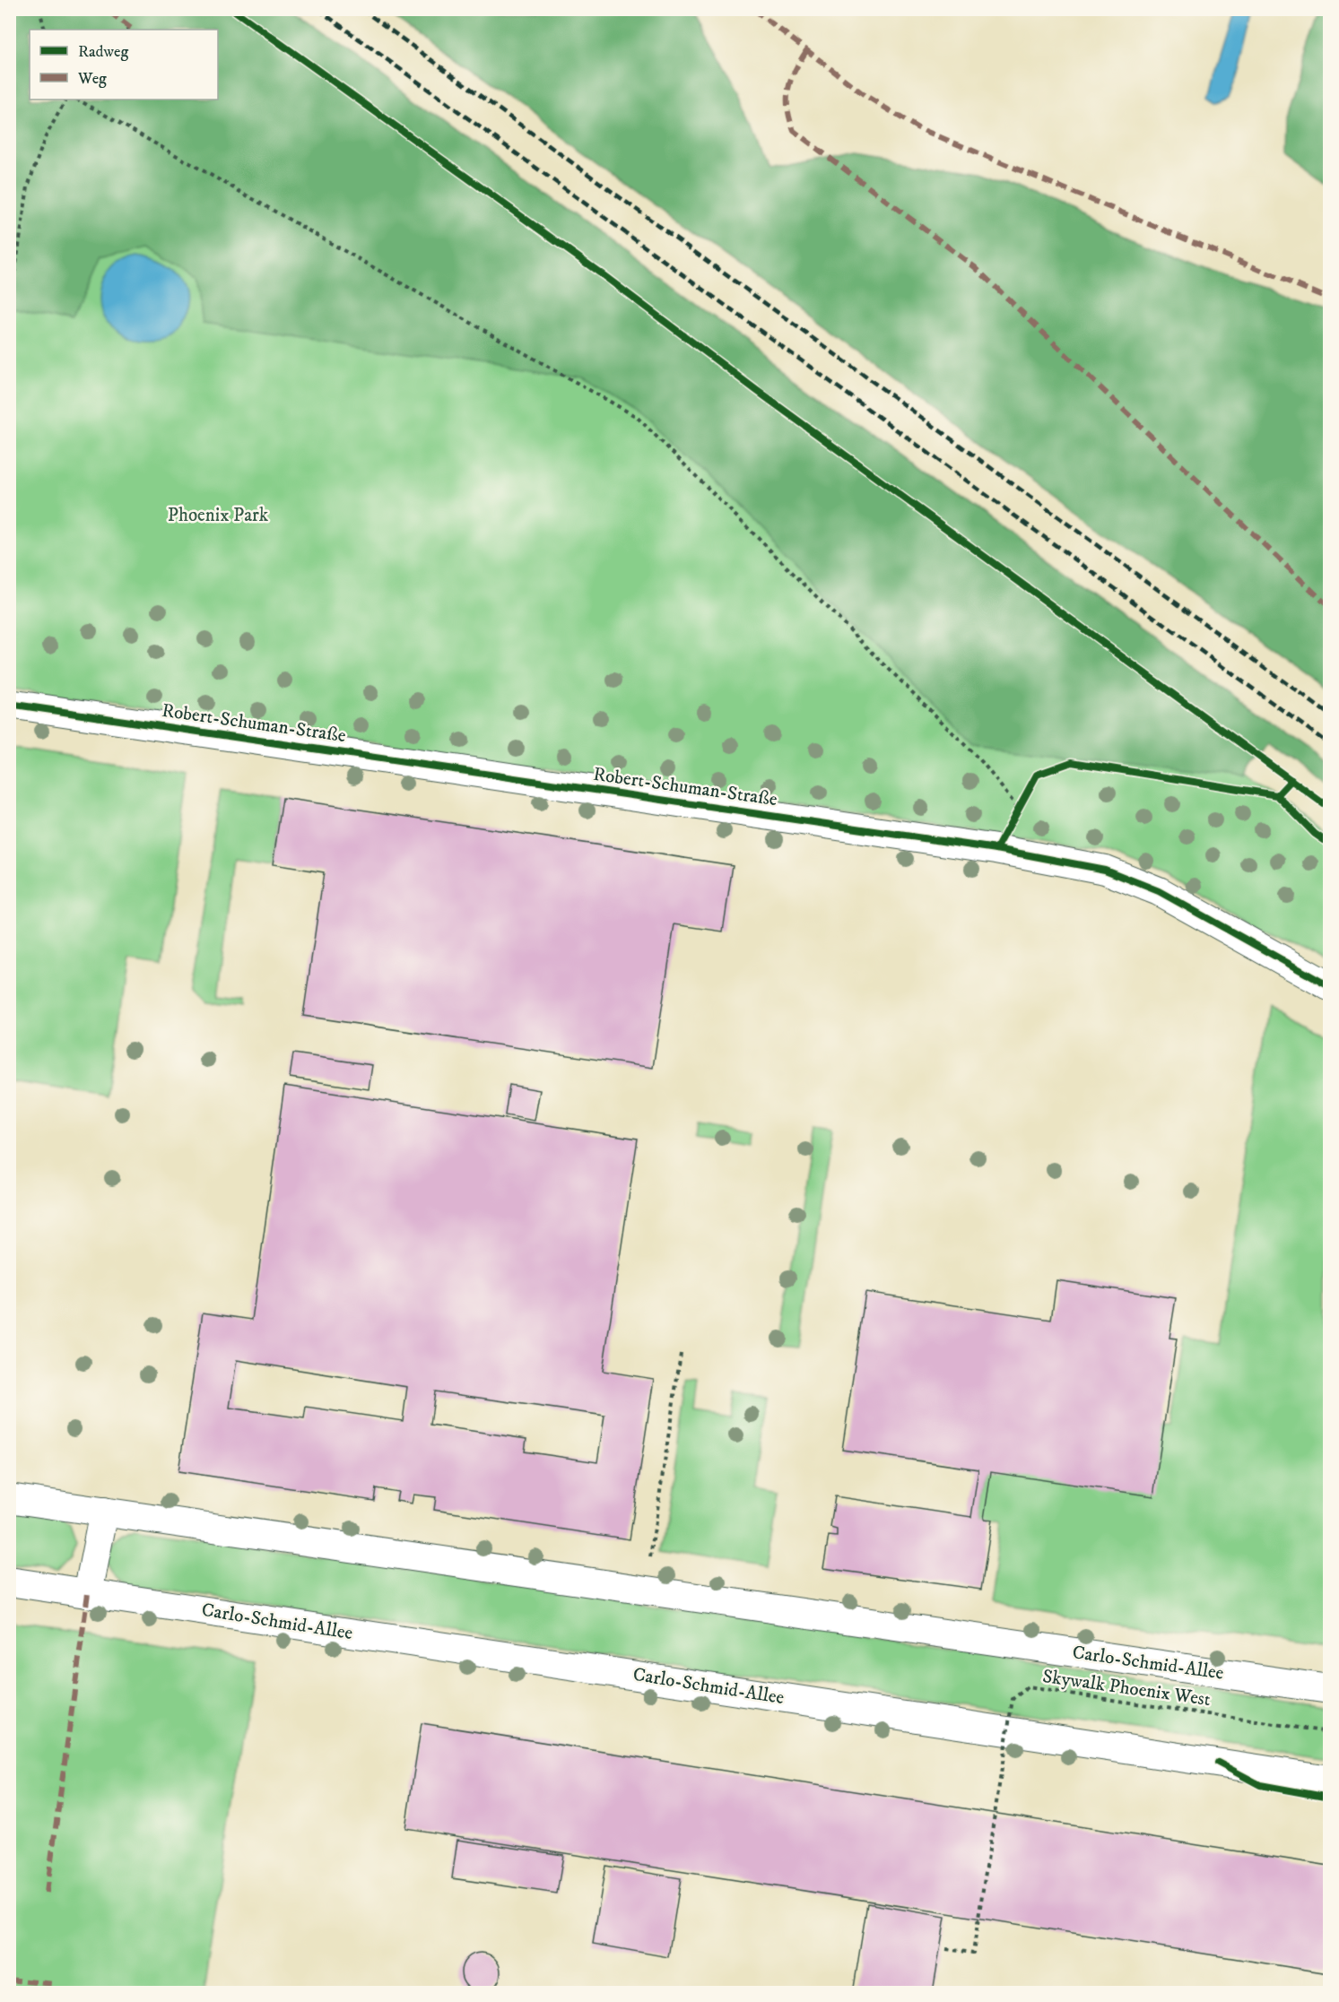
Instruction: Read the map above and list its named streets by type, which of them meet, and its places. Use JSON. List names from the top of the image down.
{
  "streets": {
    "street": ["Robert-Schuman-Straße", "Carlo-Schmid-Allee"],
    "path": ["Skywalk Phoenix West"]
  },
  "parks": ["Phoenix Park"],
  "legend": ["Radweg", "Weg"]
}
